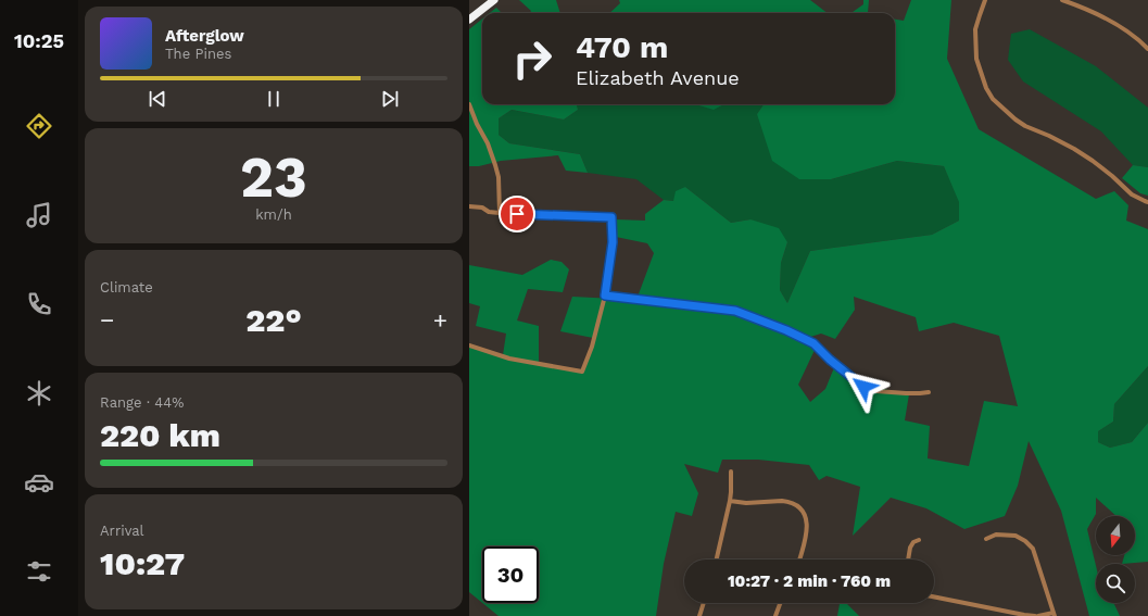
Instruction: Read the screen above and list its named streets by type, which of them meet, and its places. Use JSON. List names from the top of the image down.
{
  "north": "bottom",
  "page": {
    "tabs": "10:25",
    "turn": ["470 m", "Elizabeth Avenue"],
    "song": ["Afterglow", "The Pines"],
    "tile": [
      ["23", "km/h"],
      "Climate",
      ["Range · 44%", "220 km"],
      ["Arrival", "10:27"]
    ],
    "heat": ["−", "22°", "+"],
    "limit": "30",
    "trip": "10:27 · 2 min · 760 m"
  }
}
